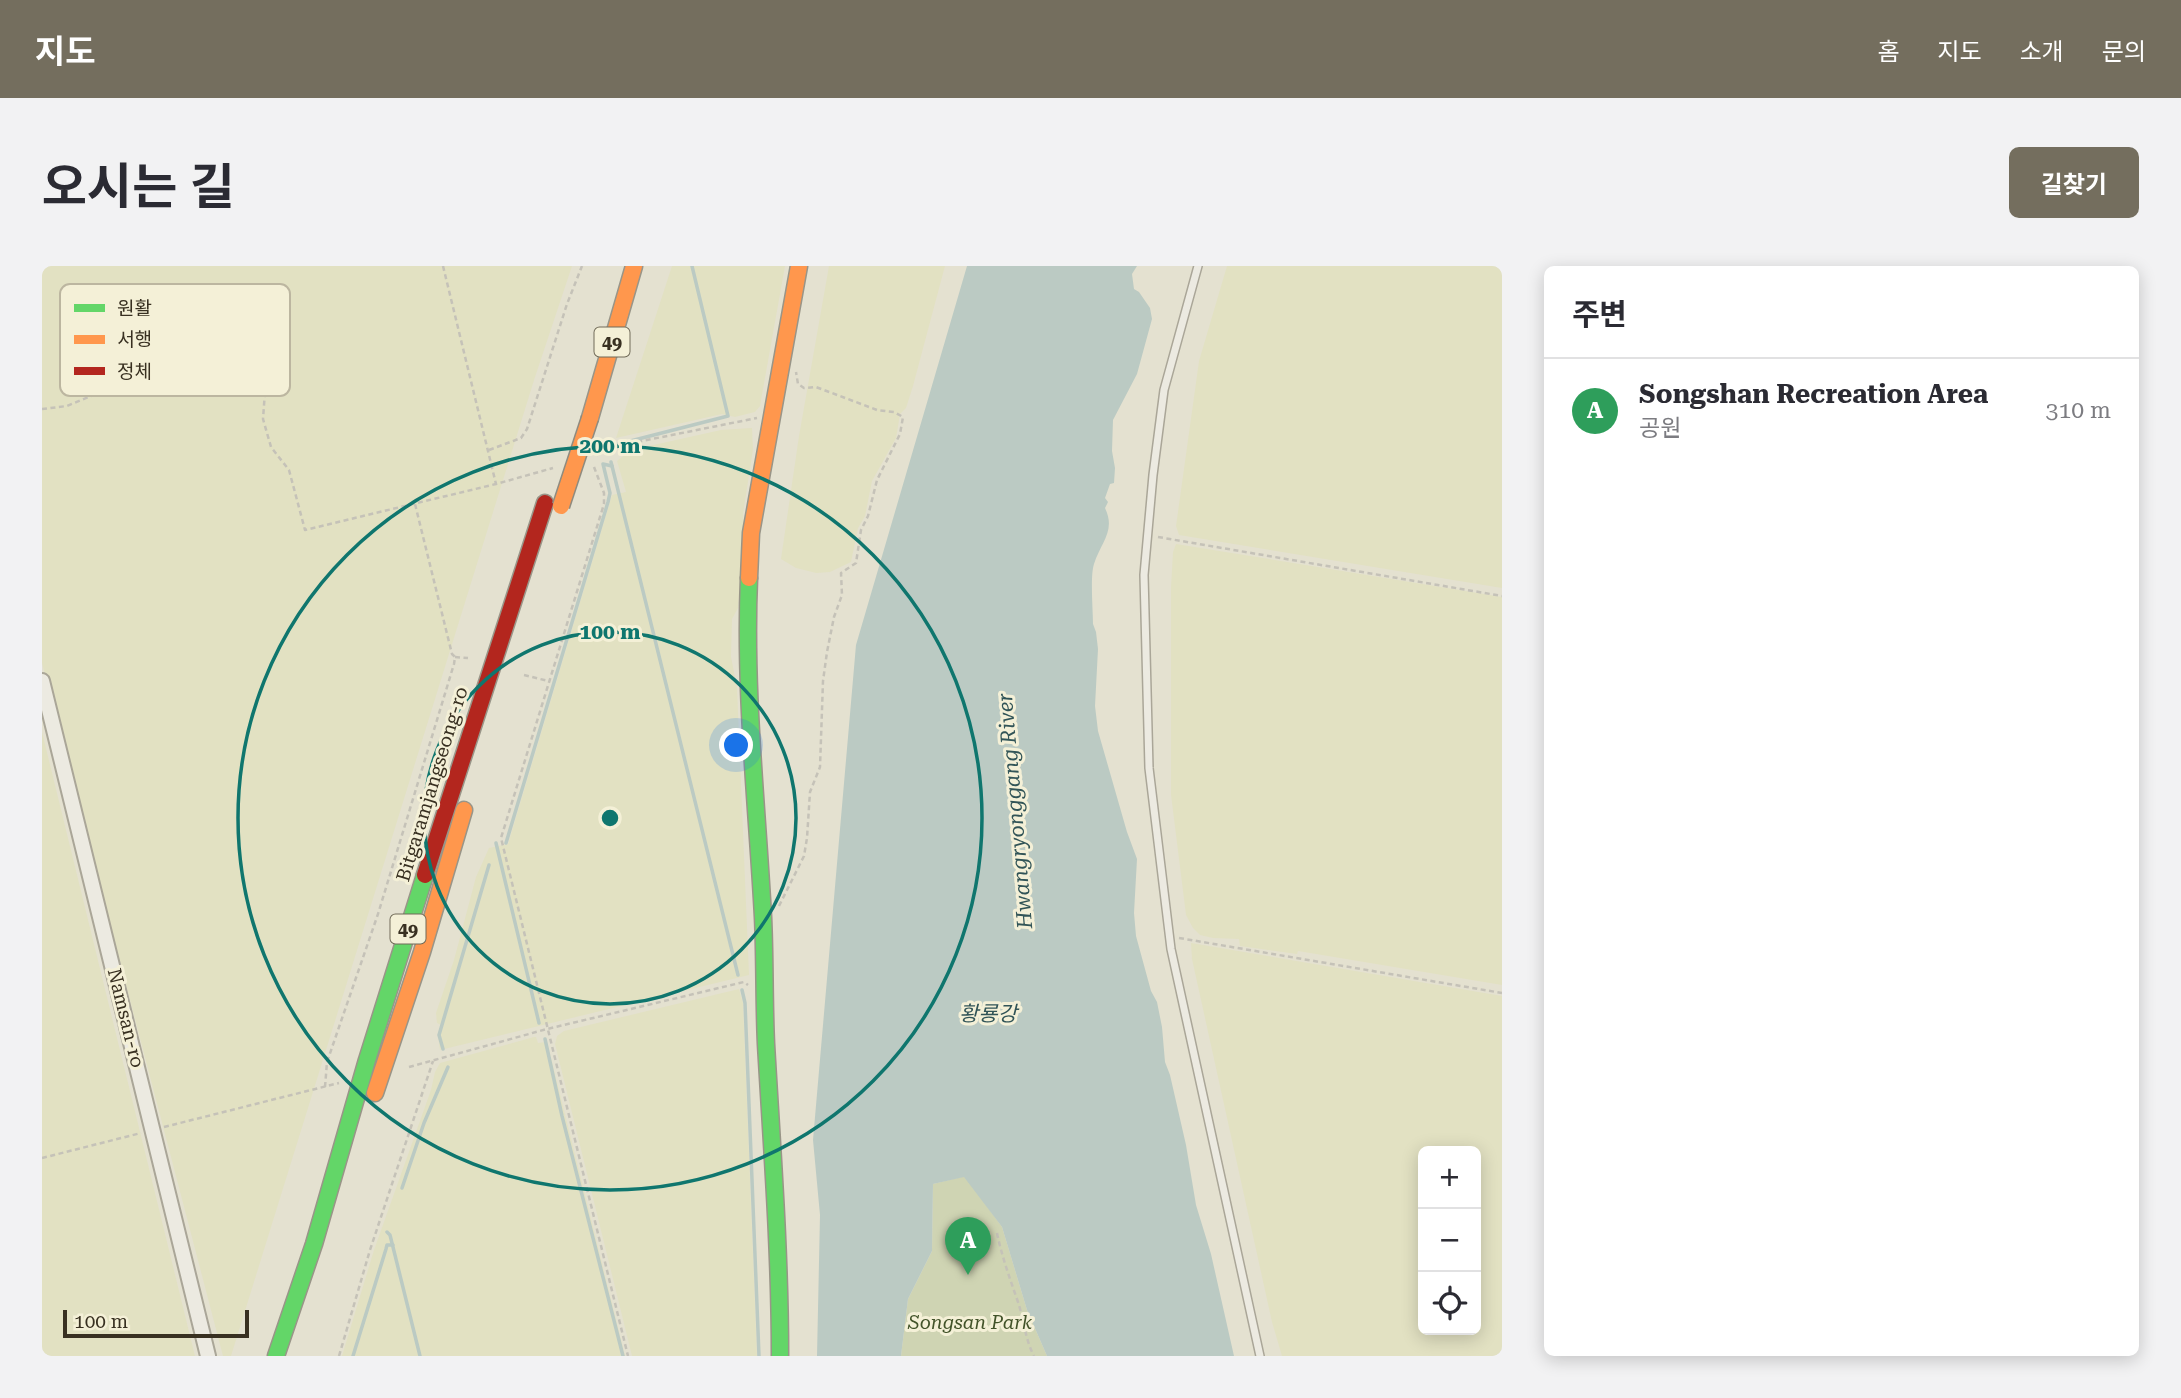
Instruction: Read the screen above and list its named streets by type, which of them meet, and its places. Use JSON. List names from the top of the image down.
{
  "streets": {
    "main road": ["49", "Bitgaramjangseong-ro"],
    "street": ["Namsan-ro"]
  },
  "water": ["Hwangryonggang River", "황룡강"],
  "parks": ["Songsan Park"],
  "legend": ["원활", "서행", "정체"],
  "scale_bar": "100 m",
  "page": {
    "header": "지도",
    "nav": [
      "홈",
      "지도",
      "소개",
      "문의"
    ],
    "title": "오시는 길",
    "buttons": "길찾기",
    "heading": "주변",
    "list": [
      {
        "mark": "A",
        "name": "Songshan Recreation Area",
        "note": "공원",
        "value": "310 m"
      }
    ],
    "map_buttons": ["+", "−"],
    "pins": "A",
    "scale": "100 m"
  },
  "rings": ["200 m", "100 m"]
}
